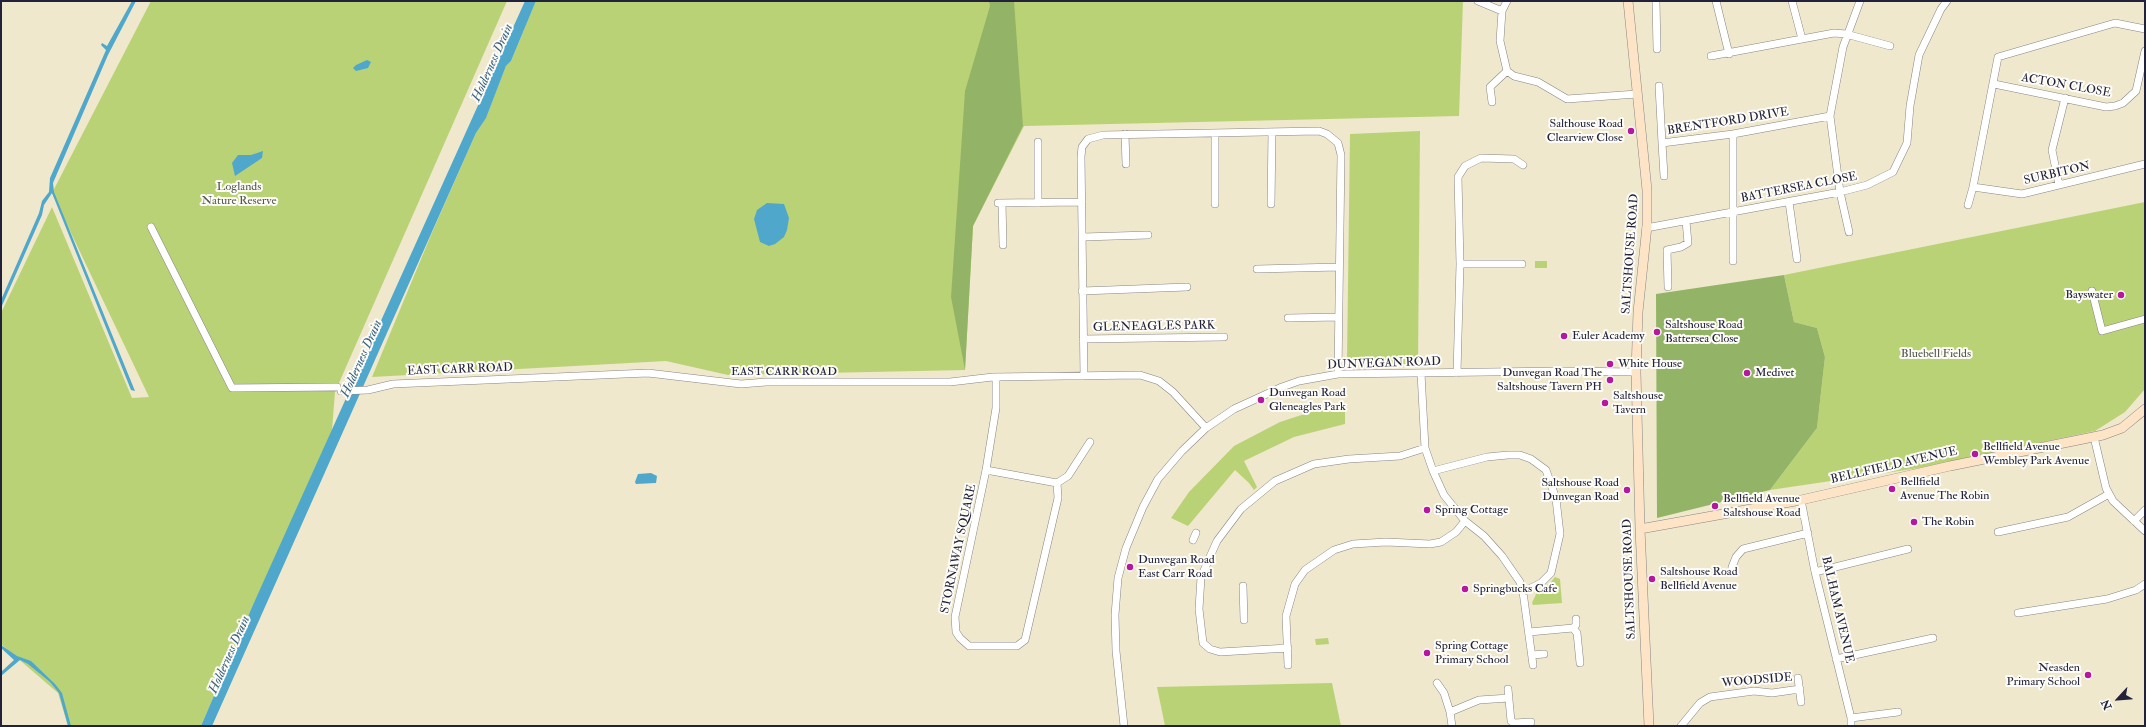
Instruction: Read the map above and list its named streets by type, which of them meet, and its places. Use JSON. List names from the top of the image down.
{
  "streets": {
    "main road": ["SALTSHOUSE ROAD", "BELLFIELD AVENUE"],
    "street": [
      "ACTON CLOSE",
      "BRENTFORD DRIVE",
      "SURBITON",
      "BATTERSEA CLOSE",
      "GLENEAGLES PARK",
      "DUNVEGAN ROAD",
      "EAST CARR ROAD",
      "STORNAWAY SQUARE",
      "BALHAM AVENUE",
      "WOODSIDE"
    ]
  },
  "crossings": [
    ["BATTERSEA CLOSE", "SALTSHOUSE ROAD"],
    ["SALTSHOUSE ROAD", "DUNVEGAN ROAD"],
    ["SALTSHOUSE ROAD", "BELLFIELD AVENUE"],
    ["GLENEAGLES PARK", "DUNVEGAN ROAD"],
    ["GLENEAGLES PARK", "EAST CARR ROAD"],
    ["DUNVEGAN ROAD", "EAST CARR ROAD"],
    ["EAST CARR ROAD", "STORNAWAY SQUARE"],
    ["BELLFIELD AVENUE", "BALHAM AVENUE"]
  ],
  "water": ["Holderness Drain"],
  "parks": ["Loglands Nature Reserve", "Bluebell Fields"],
  "places": [
    "Salthouse Road Clearview Close",
    "Bayswater",
    "Saltshouse Road Battersea Close",
    "Euler Academy",
    "White House",
    "Medivet",
    "Dunvegan Road The Saltshouse Tavern PH",
    "Dunvegan Road Gleneagles Park",
    "Saltshouse Tavern",
    "Bellfield Avenue Wembley Park Avenue",
    "Bellfield Avenue The Robin",
    "Saltshouse Road Dunvegan Road",
    "Bellfield Avenue Saltshouse Road",
    "Spring Cottage",
    "The Robin",
    "Dunvegan Road East Carr Road",
    "Saltshouse Road Bellfield Avenue",
    "Springbucks Cafe",
    "Spring Cottage Primary School",
    "Neasden Primary School"
  ],
  "north": "bottom left"
}
